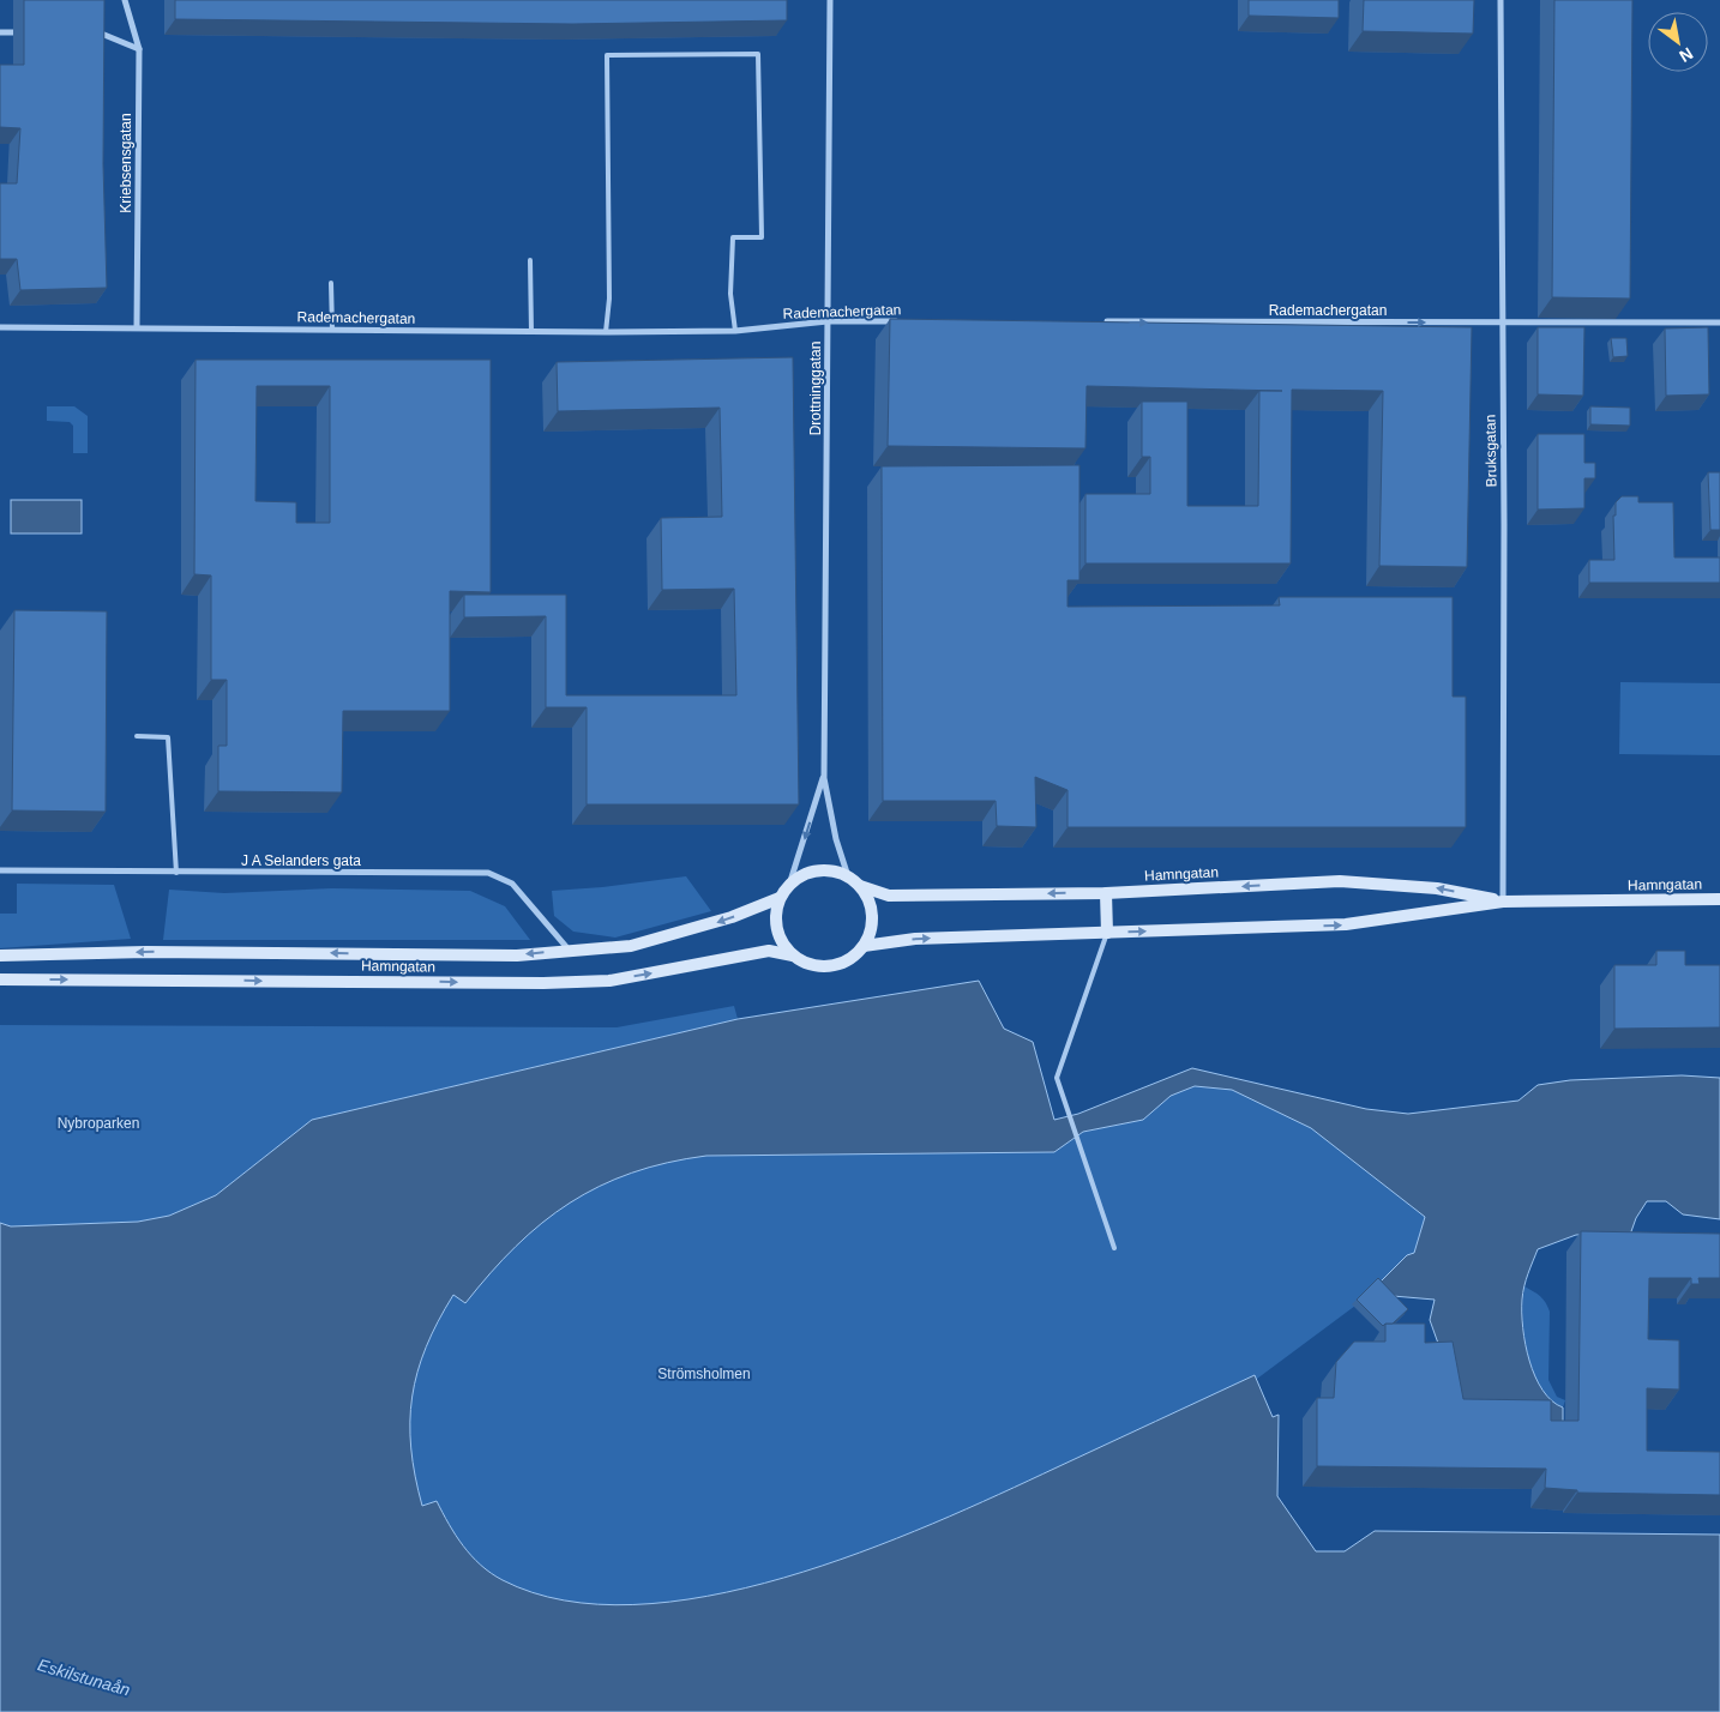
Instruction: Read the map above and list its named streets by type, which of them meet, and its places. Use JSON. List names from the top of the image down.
{
  "streets": {
    "street": [
      "Kriebsensgatan",
      "Rademachergatan",
      "Drottninggatan",
      "Bruksgatan",
      "J A Selanders gata",
      "Hamngatan"
    ]
  },
  "crossings": [
    ["Kriebsensgatan", "Rademachergatan"],
    ["Rademachergatan", "Drottninggatan"],
    ["Rademachergatan", "Bruksgatan"],
    ["Drottninggatan", "Hamngatan"],
    ["Bruksgatan", "Hamngatan"],
    ["J A Selanders gata", "Hamngatan"]
  ],
  "water": ["Eskilstunaån"],
  "parks": ["Nybroparken", "Strömsholmen"],
  "north": "bottom right"
}
